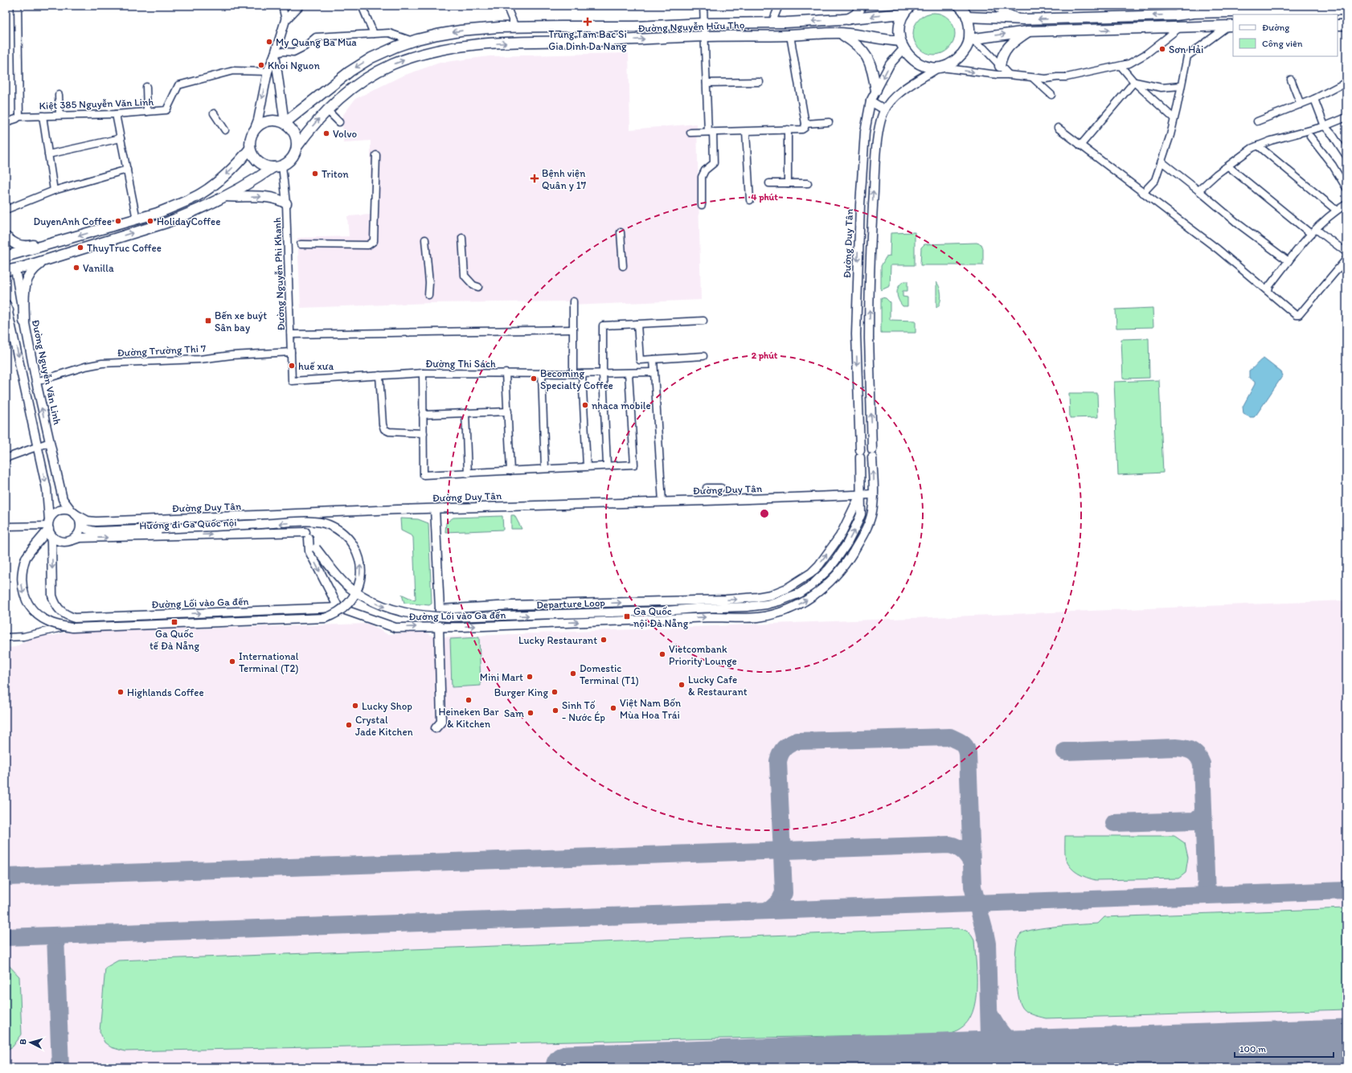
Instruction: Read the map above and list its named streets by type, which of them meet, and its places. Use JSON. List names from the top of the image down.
{
  "streets": {
    "main road": ["Đường Nguyễn Hữu Thọ", "Đường Nguyễn Văn Linh"],
    "street": [
      "Kiệt 385 Nguyễn Văn Linh",
      "Đường Duy Tân",
      "Đường Nguyễn Phi Khanh",
      "Đường Trường Thi 7",
      "Đường Thi Sách",
      "Hướng đi Ga Quốc nội",
      "Đường Lối vào Ga đến",
      "Departure Loop"
    ]
  },
  "crossings": [
    ["Đường Nguyễn Hữu Thọ", "Đường Duy Tân"],
    ["Đường Nguyễn Hữu Thọ", "Đường Nguyễn Phi Khanh"],
    ["Đường Duy Tân", "Đường Nguyễn Văn Linh"],
    ["Đường Duy Tân", "Hướng đi Ga Quốc nội"],
    ["Đường Duy Tân", "Đường Lối vào Ga đến"],
    ["Đường Duy Tân", "Departure Loop"],
    ["Đường Nguyễn Phi Khanh", "Đường Trường Thi 7"],
    ["Đường Nguyễn Phi Khanh", "Đường Thi Sách"],
    ["Đường Trường Thi 7", "Đường Nguyễn Văn Linh"],
    ["Đường Nguyễn Văn Linh", "Hướng đi Ga Quốc nội"],
    ["Đường Nguyễn Văn Linh", "Đường Lối vào Ga đến"],
    ["Hướng đi Ga Quốc nội", "Đường Lối vào Ga đến"],
    ["Hướng đi Ga Quốc nội", "Departure Loop"]
  ],
  "one_way": ["Hướng đi Ga Quốc nội"],
  "places": {
    "health": ["Trung Tam Bac Si Gia Dinh Da Nang", "Bệnh viện Quân y 17"],
    "other": [
      "My Quang Ba Mua",
      "Sơn Hải",
      "Khoi Nguon",
      "Volvo",
      "Triton",
      "DuyenAnh Coffee",
      "HolidayCoffee",
      "ThuyTruc Coffee",
      "Vanilla",
      "huế xưa",
      "Becoming Specialty Coffee",
      "nhaca mobile",
      "Lucky Restaurant",
      "Vietcombank Priority Lounge",
      "International Terminal (T2)",
      "Domestic Terminal (T1)",
      "Mini Mart",
      "Lucky Cafe & Restaurant",
      "Highlands Coffee",
      "Burger King",
      "Heineken Bar & Kitchen",
      "Lucky Shop",
      "Việt Nam Bốn Mùa Hoa Trái",
      "Sinh Tố - Nước Ép",
      "Sam",
      "Crystal Jade Kitchen"
    ],
    "transit": ["Bến xe buýt Sân bay", "Ga Quốc nội Đà Nẵng", "Ga Quốc tế Đà Nẵng"]
  },
  "legend": ["Đường", "Công viên"],
  "scale_bar": "100 m",
  "north": "left",
  "rings": ["4 phút", "2 phút"]
}
